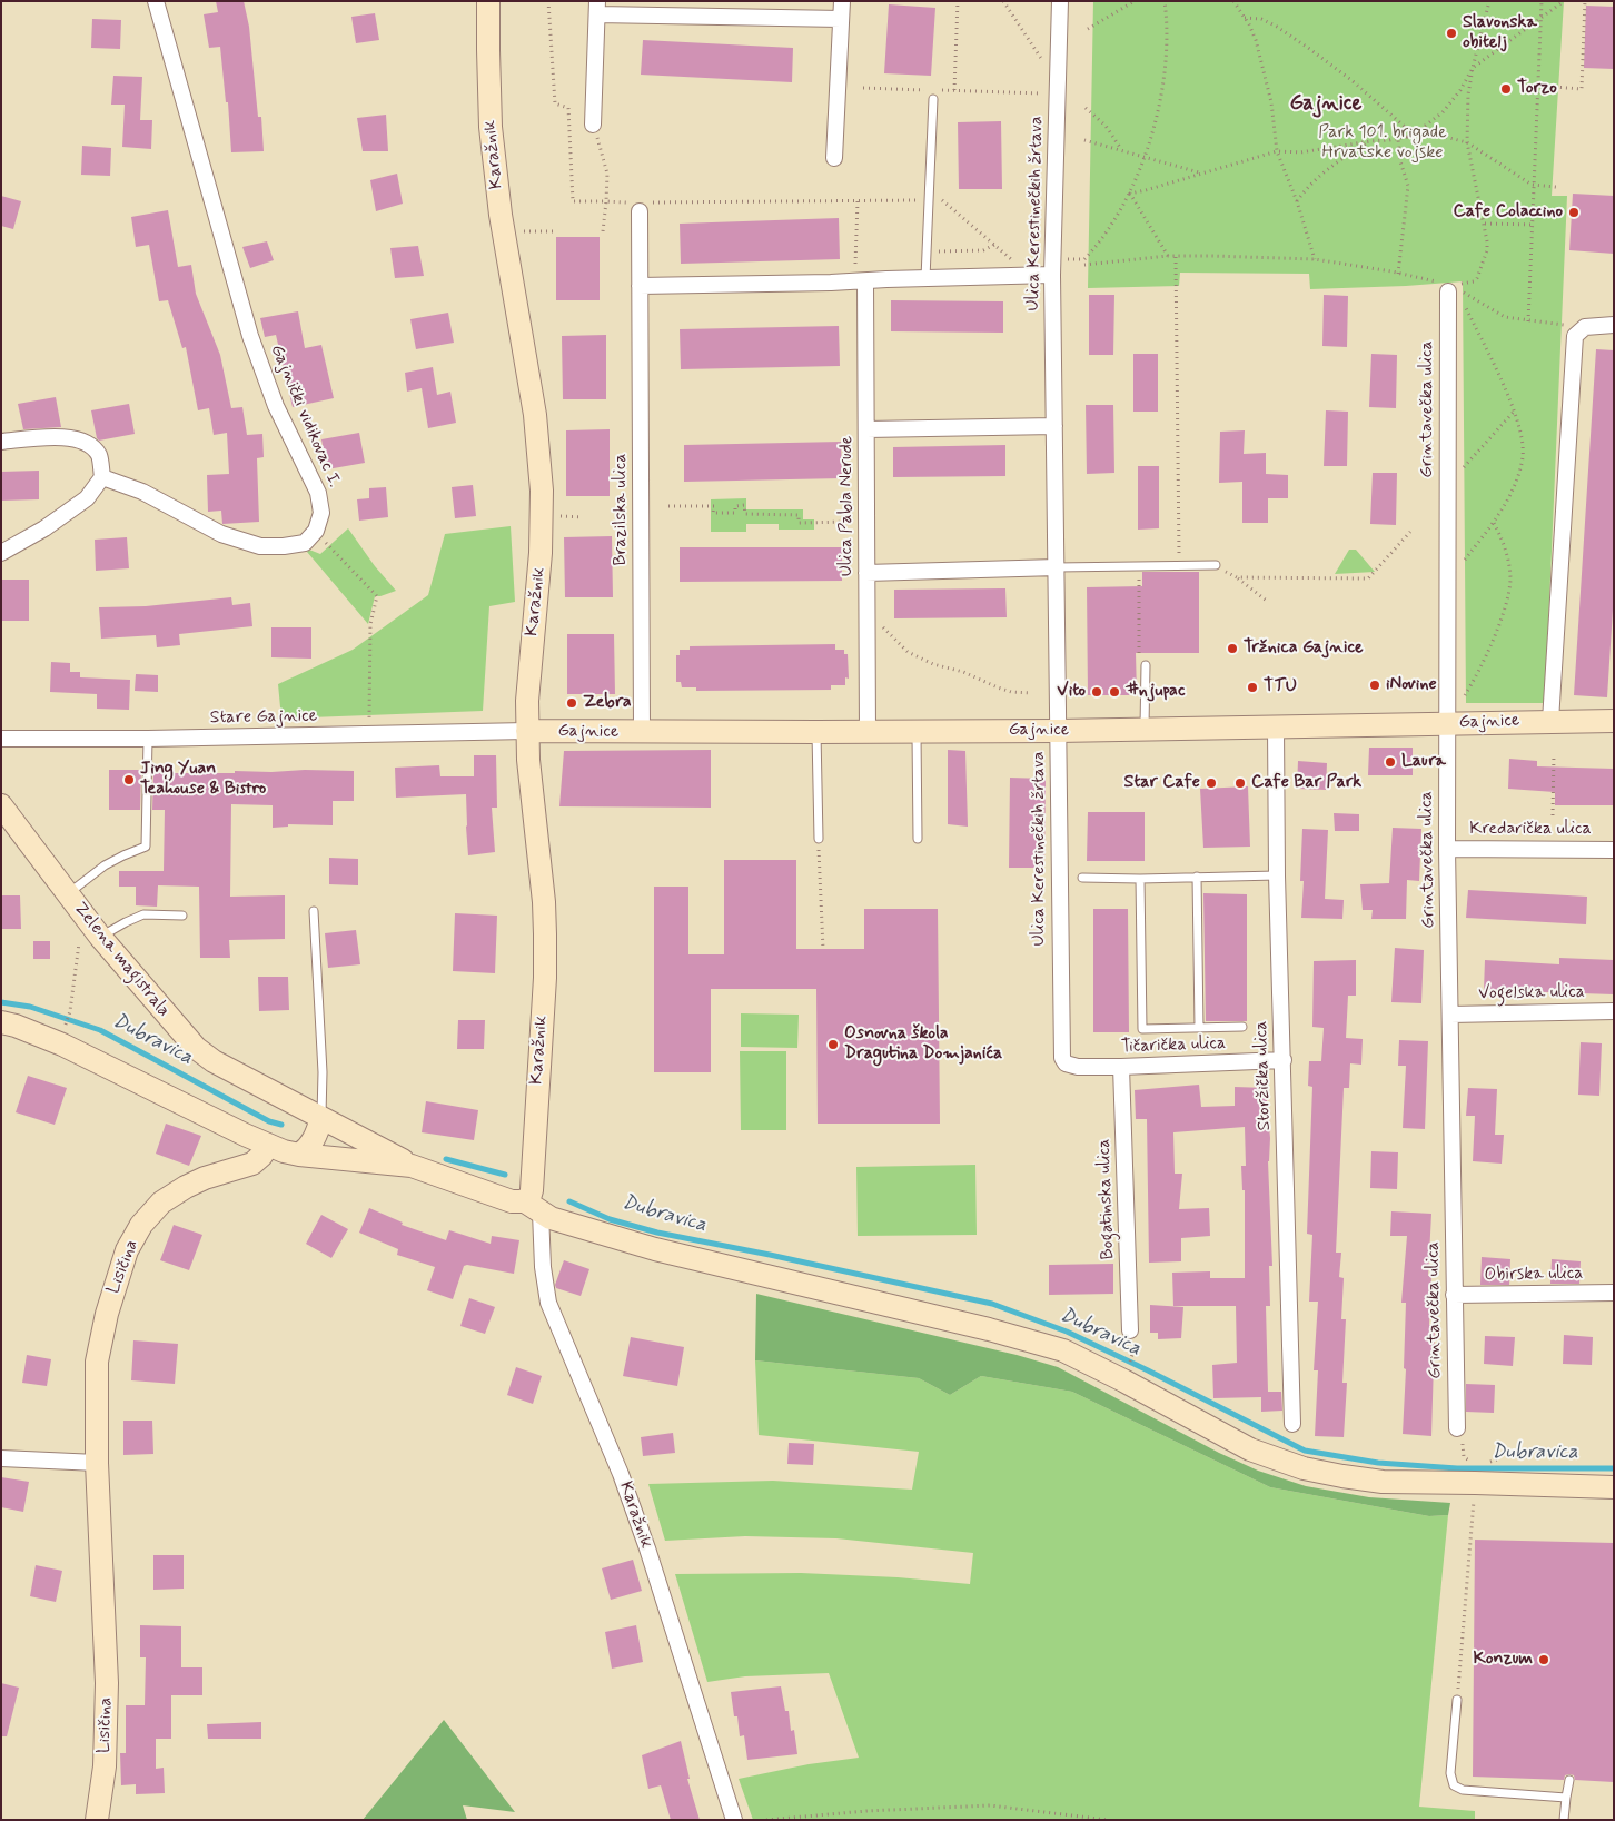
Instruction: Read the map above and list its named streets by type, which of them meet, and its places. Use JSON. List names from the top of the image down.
{
  "streets": {
    "street": [
      "Karažnik",
      "Ulica Kerestinečkih žrtava",
      "Grintavečka ulica",
      "Gajnički vidikovac I.",
      "Ulica Pabla Nerude",
      "Brazilska ulica",
      "Stare Gajnice",
      "Gajnice",
      "Kredarička ulica",
      "Zelena magistrala",
      "Vogelska ulica",
      "Tičarička ulica",
      "Storžička ulica",
      "Bogatinska ulica",
      "Lisičina",
      "Obirska ulica"
    ]
  },
  "crossings": [
    ["Karažnik", "Stare Gajnice"],
    ["Karažnik", "Gajnice"],
    ["Ulica Kerestinečkih žrtava", "Gajnice"],
    ["Ulica Kerestinečkih žrtava", "Tičarička ulica"],
    ["Grintavečka ulica", "Gajnice"],
    ["Grintavečka ulica", "Kredarička ulica"],
    ["Grintavečka ulica", "Vogelska ulica"],
    ["Grintavečka ulica", "Obirska ulica"],
    ["Ulica Pabla Nerude", "Gajnice"],
    ["Brazilska ulica", "Gajnice"],
    ["Stare Gajnice", "Gajnice"],
    ["Gajnice", "Storžička ulica"],
    ["Tičarička ulica", "Storžička ulica"],
    ["Tičarička ulica", "Bogatinska ulica"]
  ],
  "districts": ["Gajnice"],
  "water": ["Dubravica"],
  "parks": ["Park 101. brigade Hrvatske vojske"],
  "places": [
    "Slavonska obitelj",
    "Torzo",
    "Cafe Colaccino",
    "Tržnica Gajnice",
    "iNovine",
    "TTU",
    "Vito",
    "#njupac",
    "Zebra",
    "Laura",
    "Jing Yuan Teahouse & Bistro",
    "Star Cafe",
    "Cafe Bar Park",
    "Osnovna škola Dragutina Domjanića",
    "Konzum"
  ]
}
